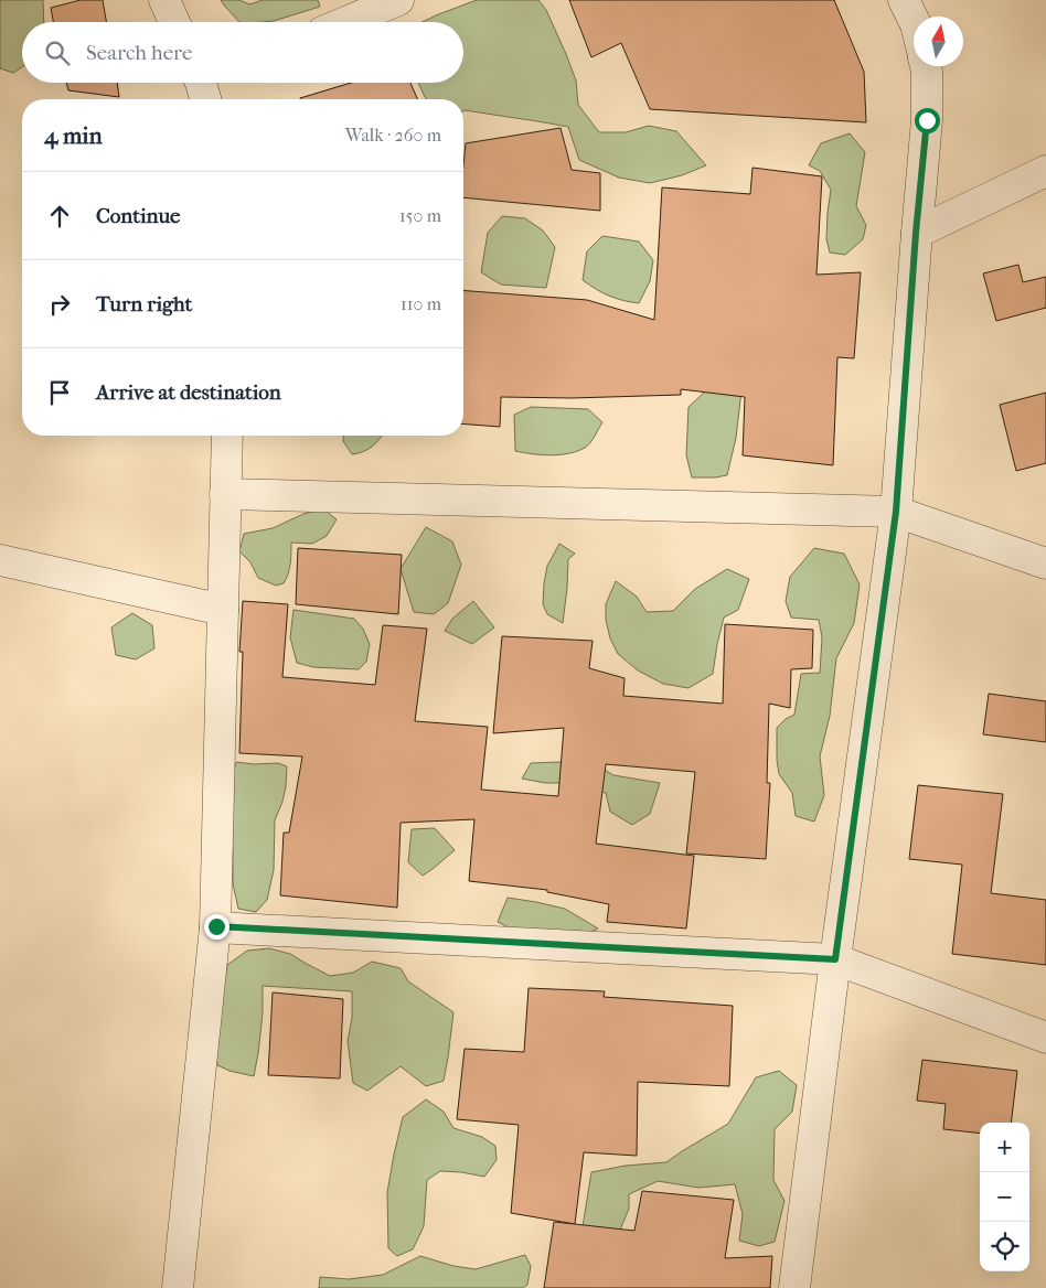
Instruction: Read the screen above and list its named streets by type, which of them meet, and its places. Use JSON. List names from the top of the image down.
{
  "north": "top",
  "page": {
    "search": "Search here",
    "heading": ["4 min", "Walk · 260 m"],
    "list": [
      ["Continue", "150 m"],
      ["Turn right", "110 m"],
      "Arrive at destination"
    ],
    "map_buttons": ["+", "−"]
  }
}
